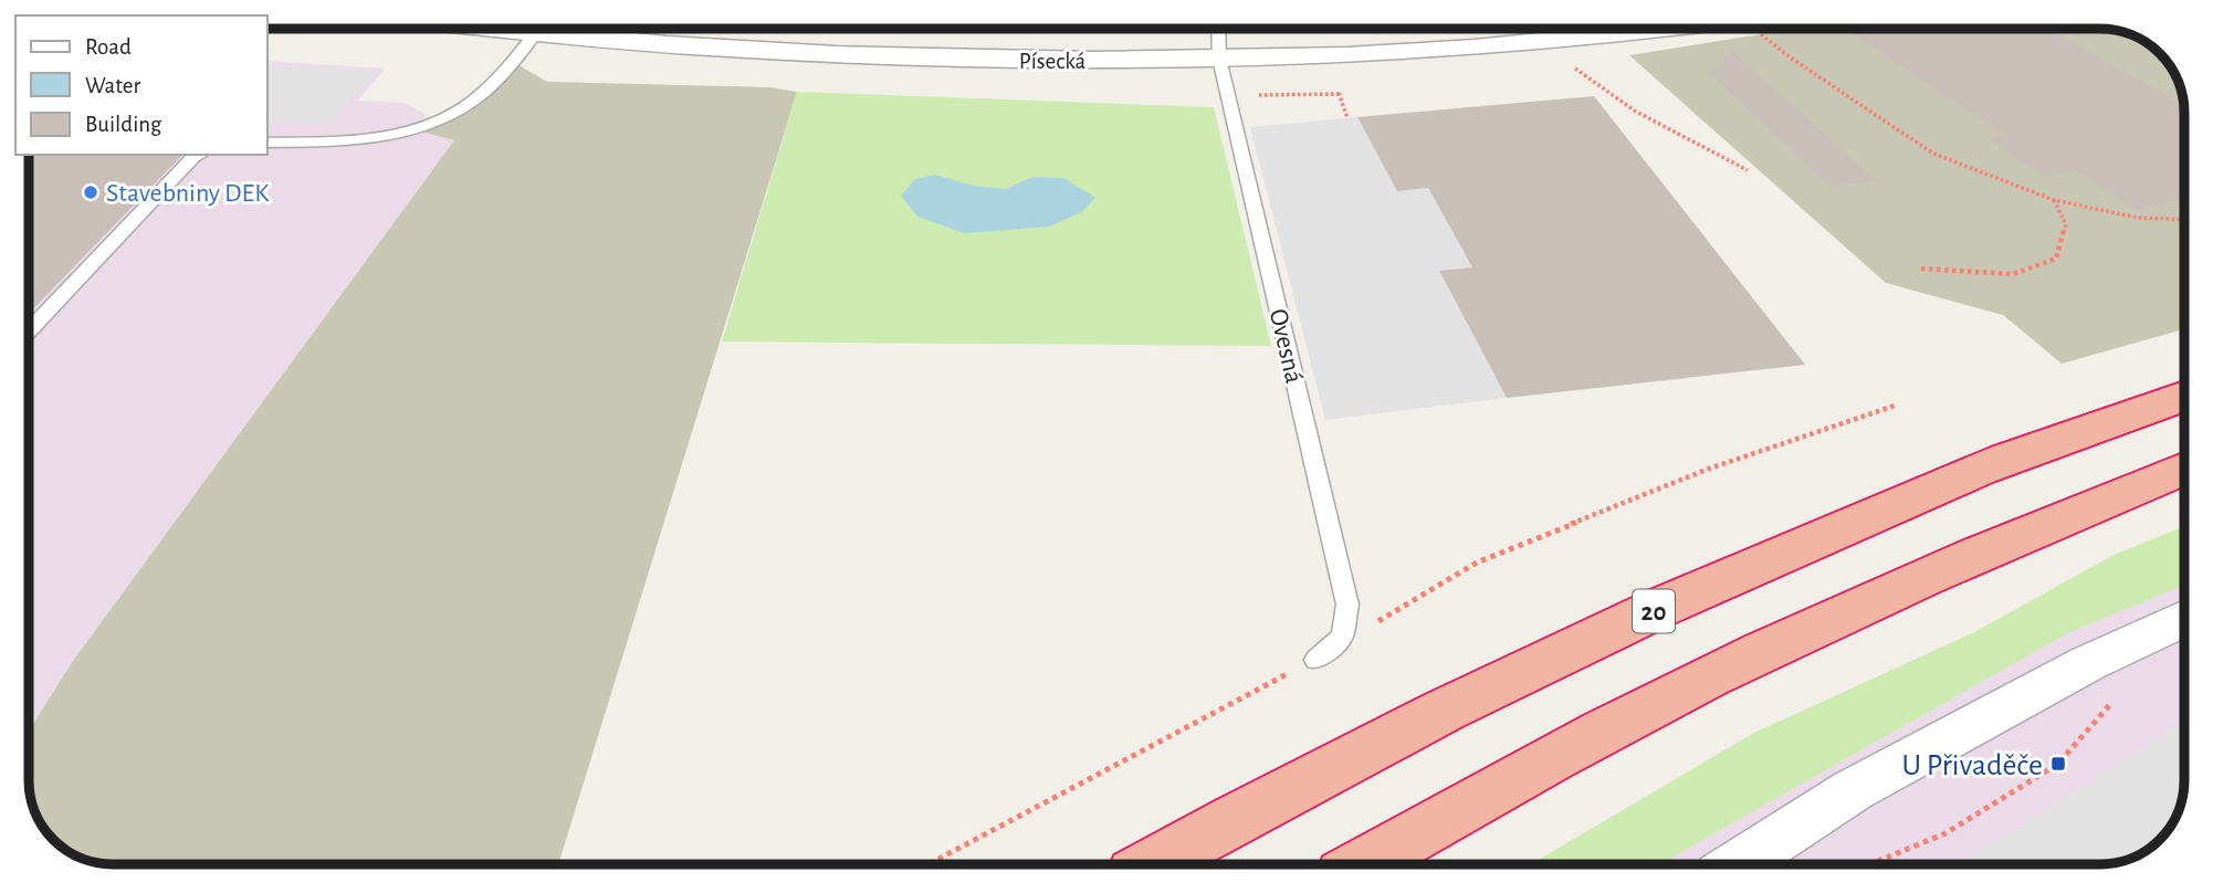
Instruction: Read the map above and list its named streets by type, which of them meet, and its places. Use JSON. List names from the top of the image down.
{
  "streets": {
    "highway": ["20"],
    "street": ["Písecká"],
    "lane": ["Ovesná"]
  },
  "crossings": [
    ["Písecká", "Ovesná"]
  ],
  "places": {
    "other": ["Stavebniny DEK"],
    "transit": ["U Přivaděče"]
  },
  "legend": ["Road", "Water", "Building"]
}
